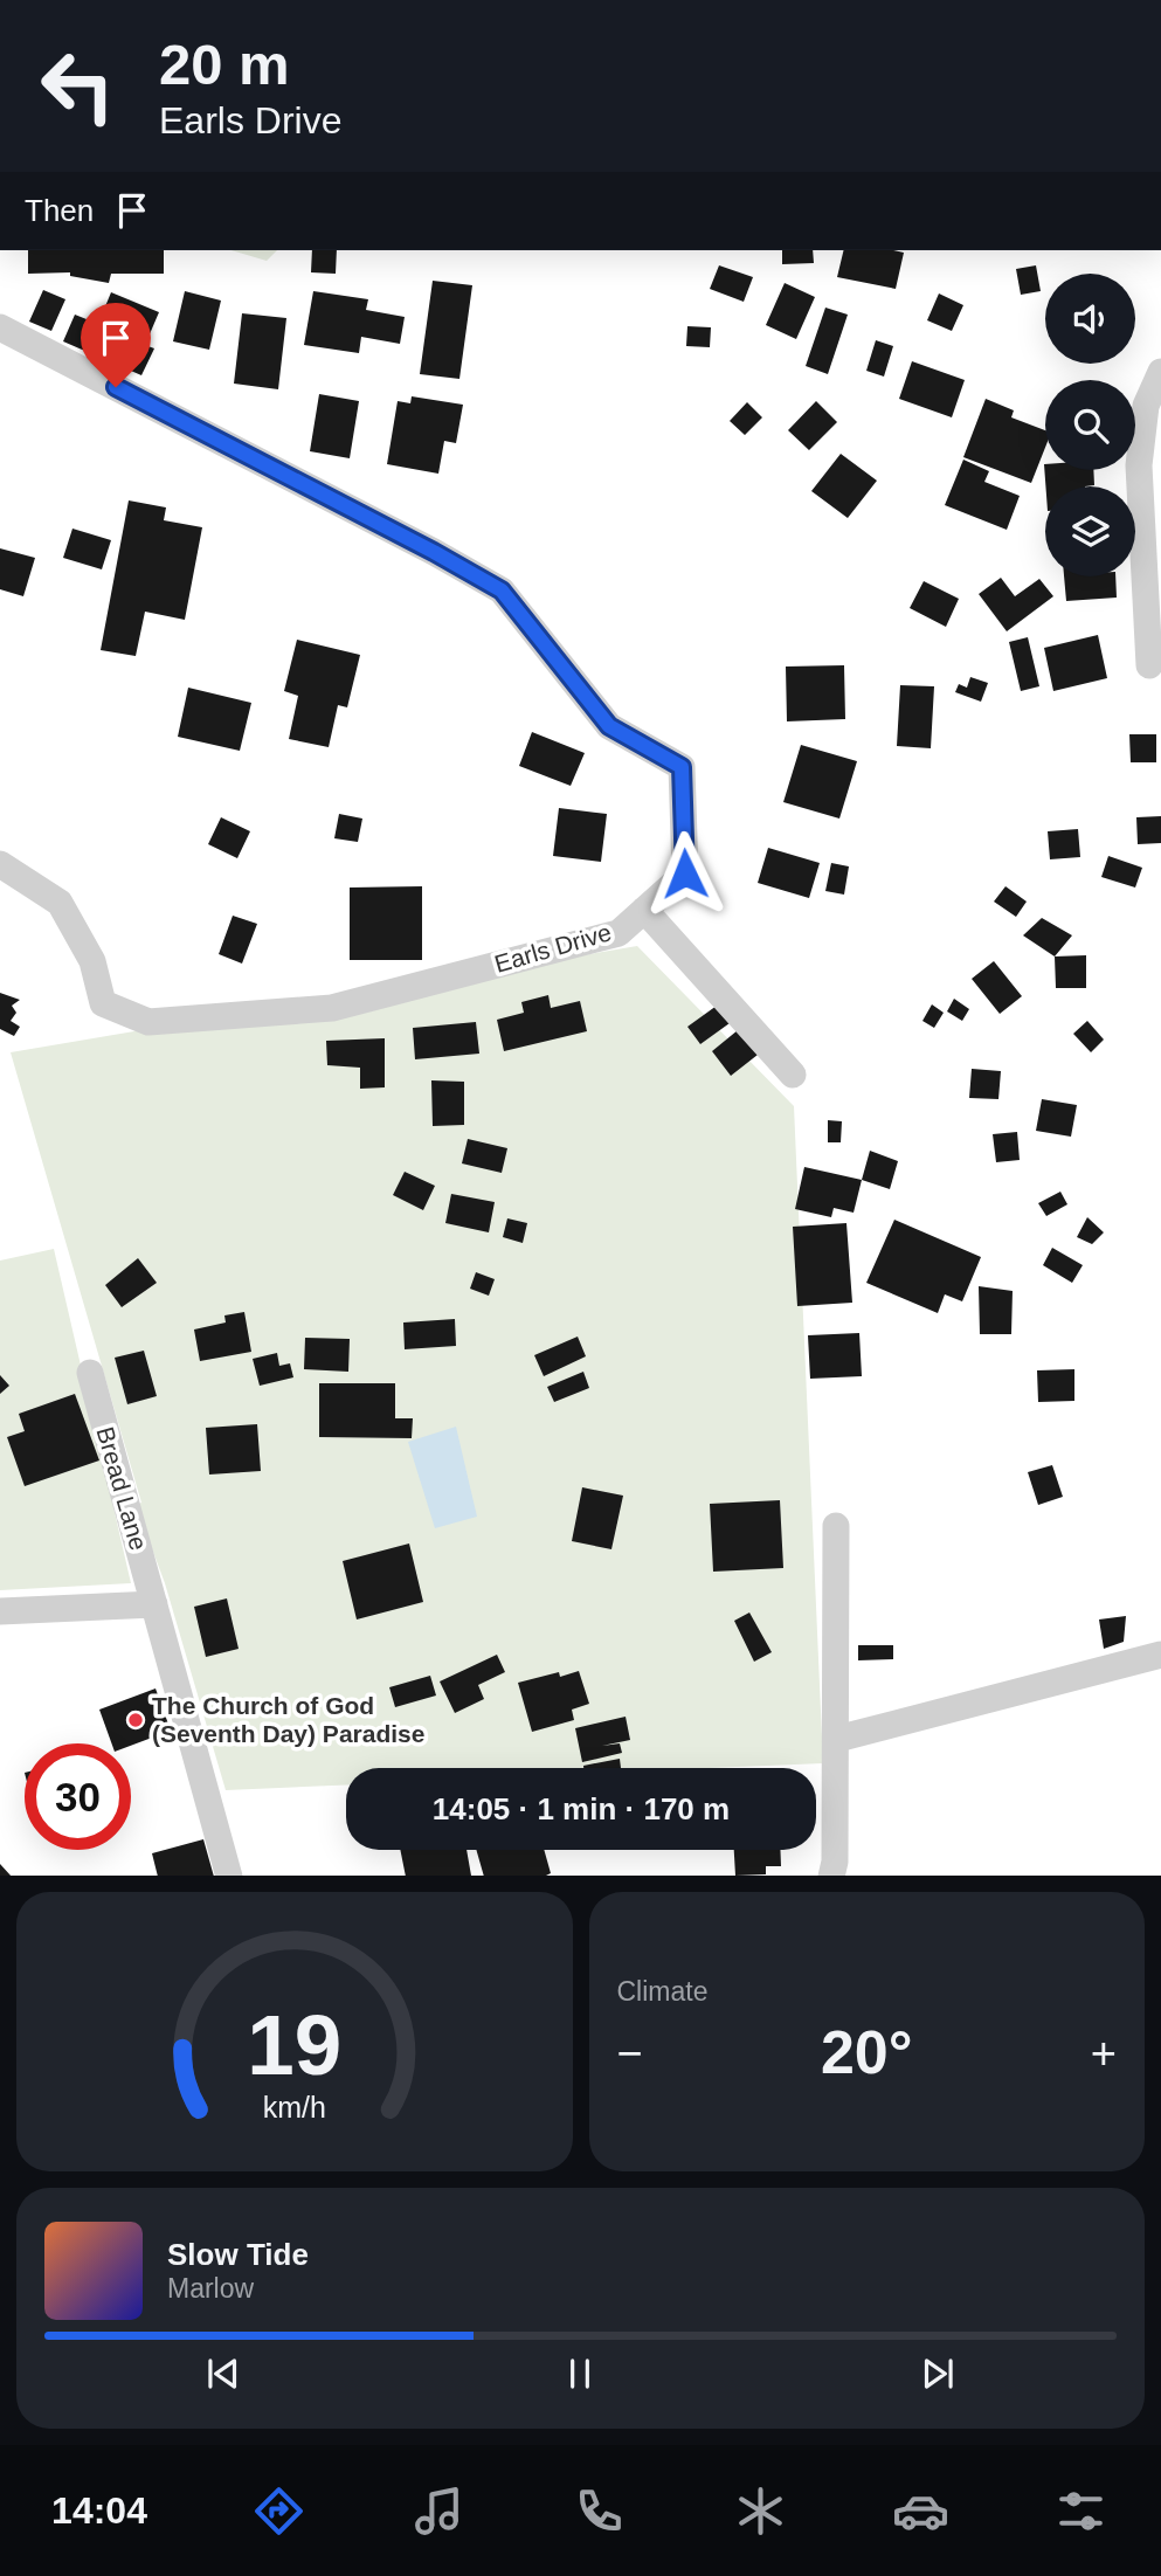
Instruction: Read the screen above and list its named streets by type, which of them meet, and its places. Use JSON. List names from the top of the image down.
{
  "streets": {
    "street": ["Earls Drive", "Bread Lane"]
  },
  "places": ["The Church of God (Seventh Day) Paradise"],
  "page": {
    "turn": ["20 m", "Earls Drive"],
    "then": "Then",
    "limit": "30",
    "trip": "14:05 · 1 min · 170 m",
    "tile": "Climate",
    "heat": ["−", "20°", "+"],
    "song": ["Slow Tide", "Marlow"],
    "tabs": "14:04",
    "gauge": ["19", "km/h"]
  }
}
